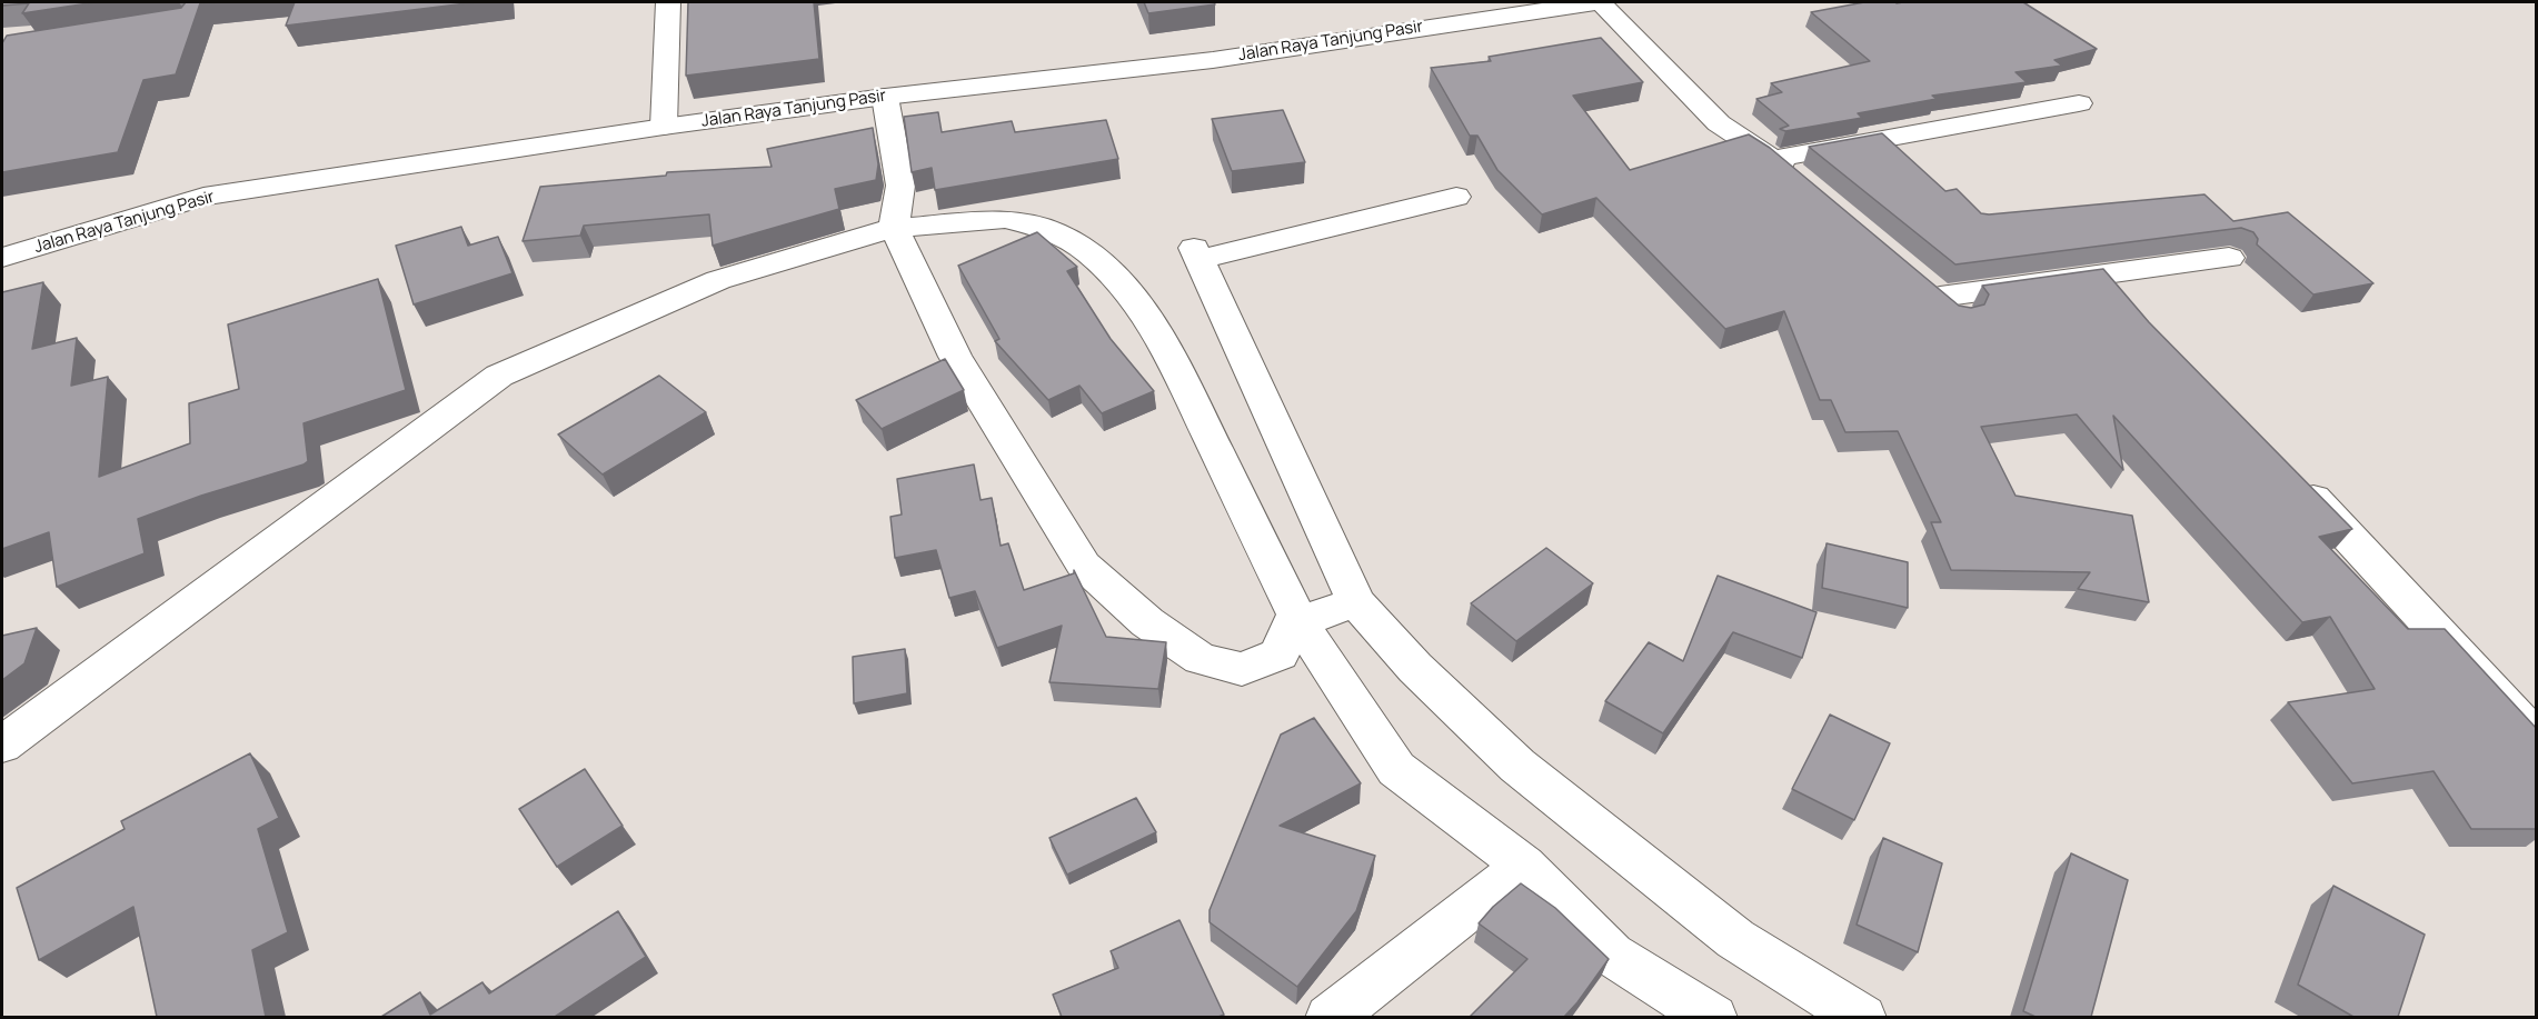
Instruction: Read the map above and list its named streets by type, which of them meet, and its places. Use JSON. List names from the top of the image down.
{
  "streets": {
    "street": ["Jalan Raya Tanjung Pasir"]
  }
}
